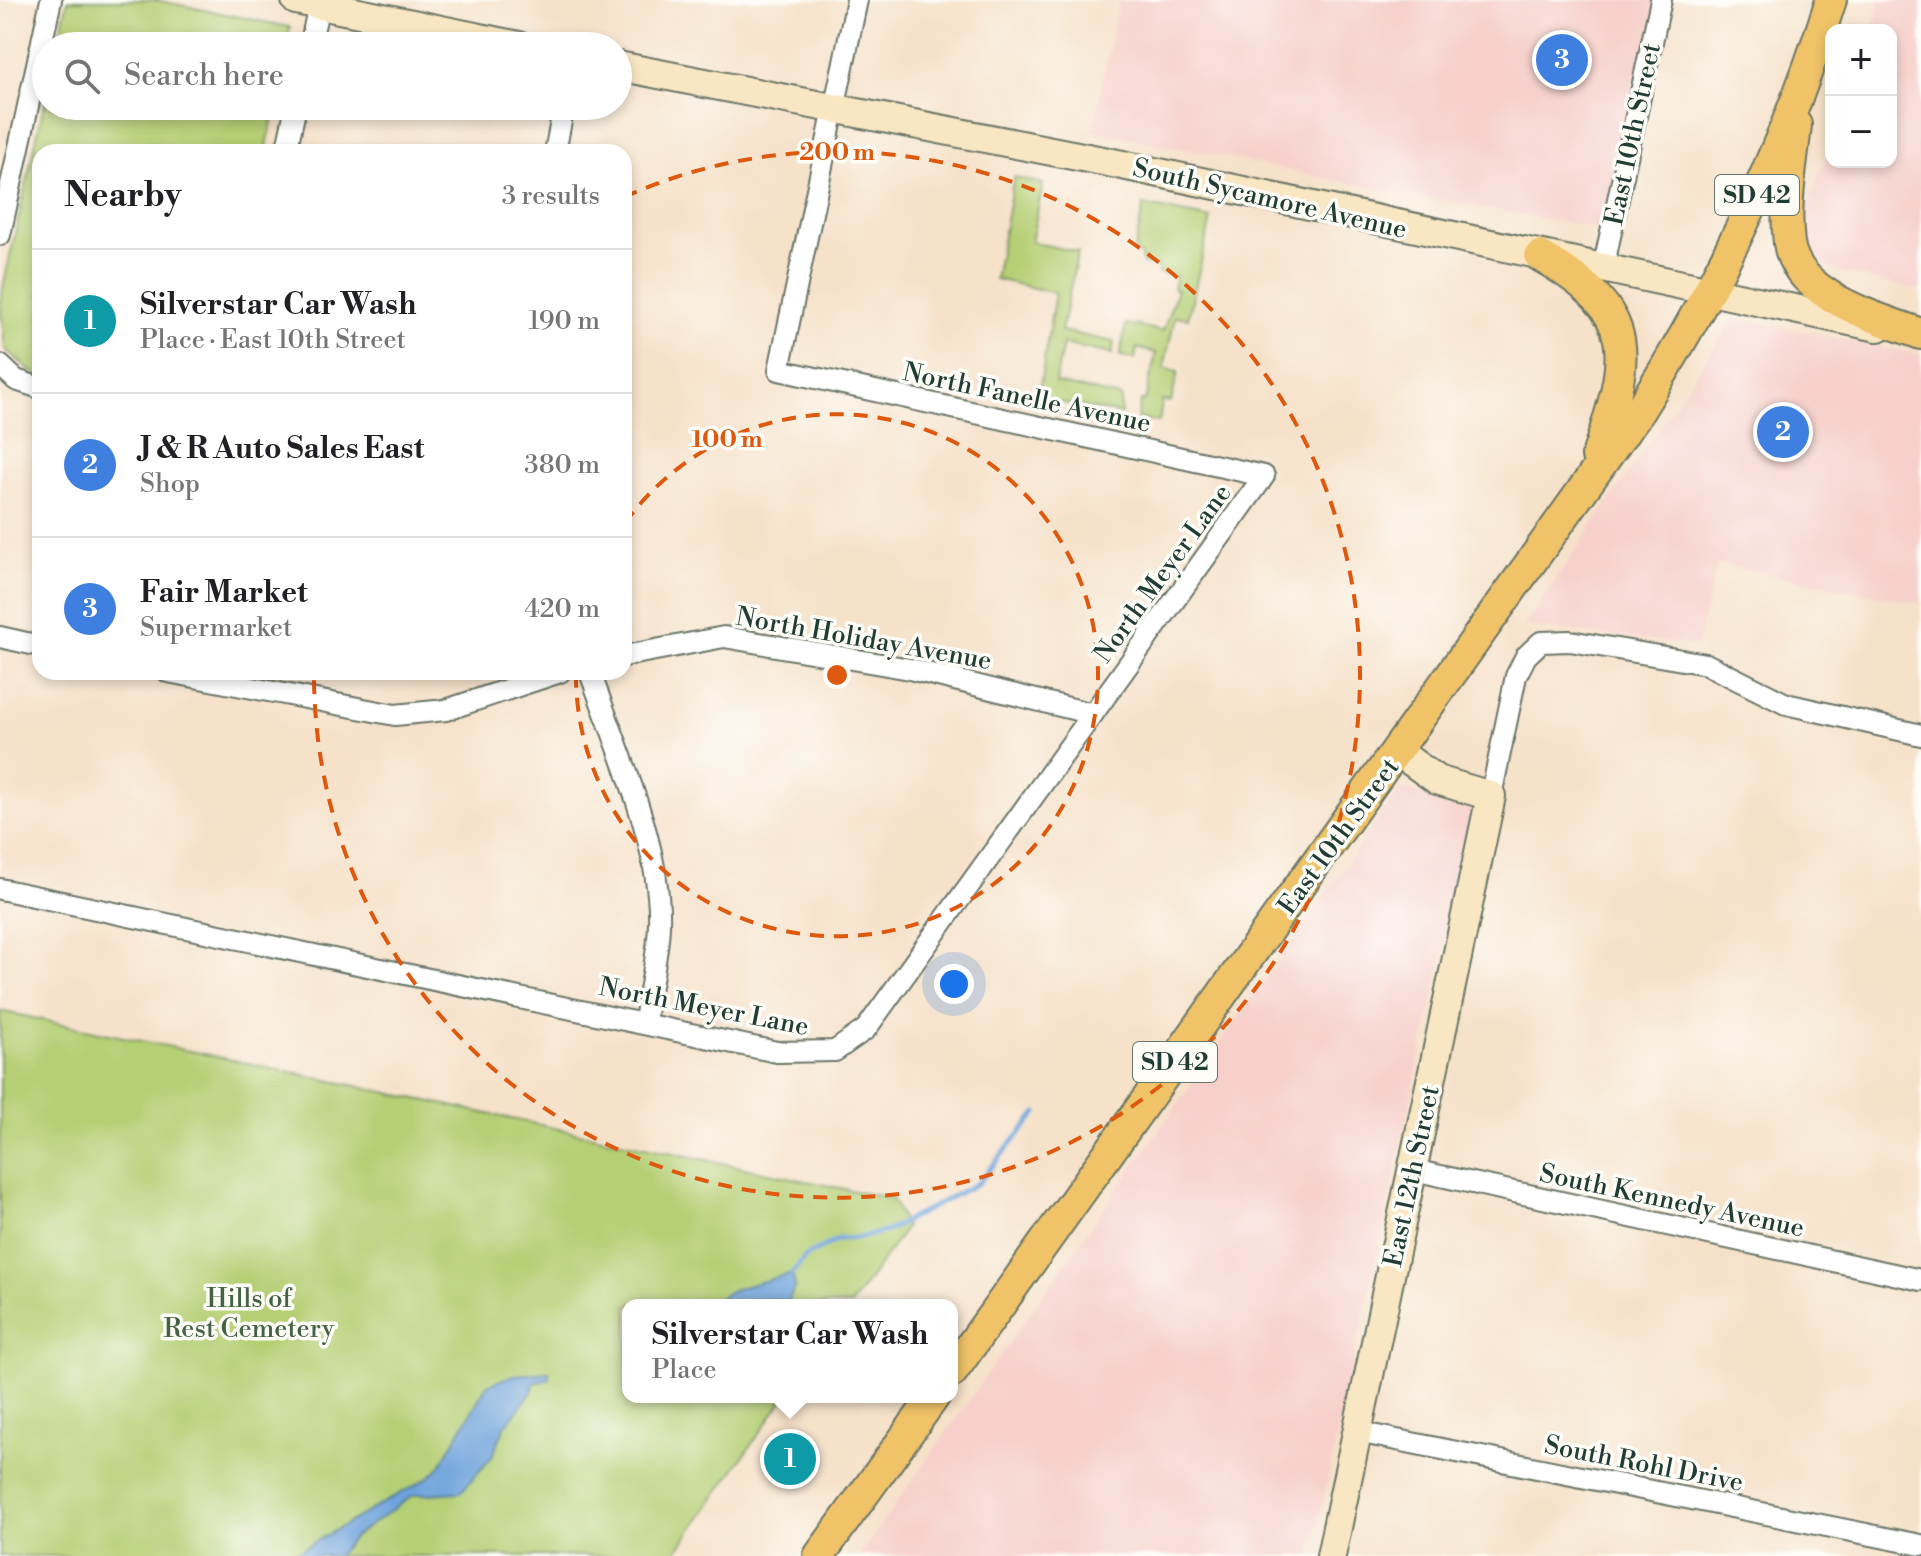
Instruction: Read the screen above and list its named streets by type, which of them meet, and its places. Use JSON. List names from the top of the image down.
{
  "streets": {
    "main road": [
      "East 10th Street",
      "SD 42",
      "South Sycamore Avenue",
      "East 12th Street"
    ],
    "street": [
      "North Fanelle Avenue",
      "North Meyer Lane",
      "North Holiday Avenue",
      "South Kennedy Avenue",
      "South Rohl Drive"
    ]
  },
  "crossings": [
    ["East 10th Street", "SD 42"],
    ["East 10th Street", "South Sycamore Avenue"],
    ["SD 42", "South Sycamore Avenue"],
    ["South Sycamore Avenue", "North Fanelle Avenue"],
    ["North Fanelle Avenue", "North Meyer Lane"],
    ["North Meyer Lane", "North Holiday Avenue"],
    ["East 12th Street", "South Kennedy Avenue"],
    ["East 12th Street", "South Rohl Drive"]
  ],
  "parks": ["Hills of Rest Cemetery"],
  "page": {
    "map_buttons": ["+", "−"],
    "pins": ["3", "2", "1"],
    "search": "Search here",
    "heading": ["Nearby", "3 results"],
    "list": [
      {
        "mark": "1",
        "name": "Silverstar Car Wash",
        "note": "Place · East 10th Street",
        "value": "190 m"
      },
      {
        "mark": "2",
        "name": "J & R Auto Sales East",
        "note": "Shop",
        "value": "380 m"
      },
      {
        "mark": "3",
        "name": "Fair Market",
        "note": "Supermarket",
        "value": "420 m"
      }
    ],
    "popup": ["Silverstar Car Wash", "Place"]
  },
  "rings": ["200 m", "100 m"]
}
